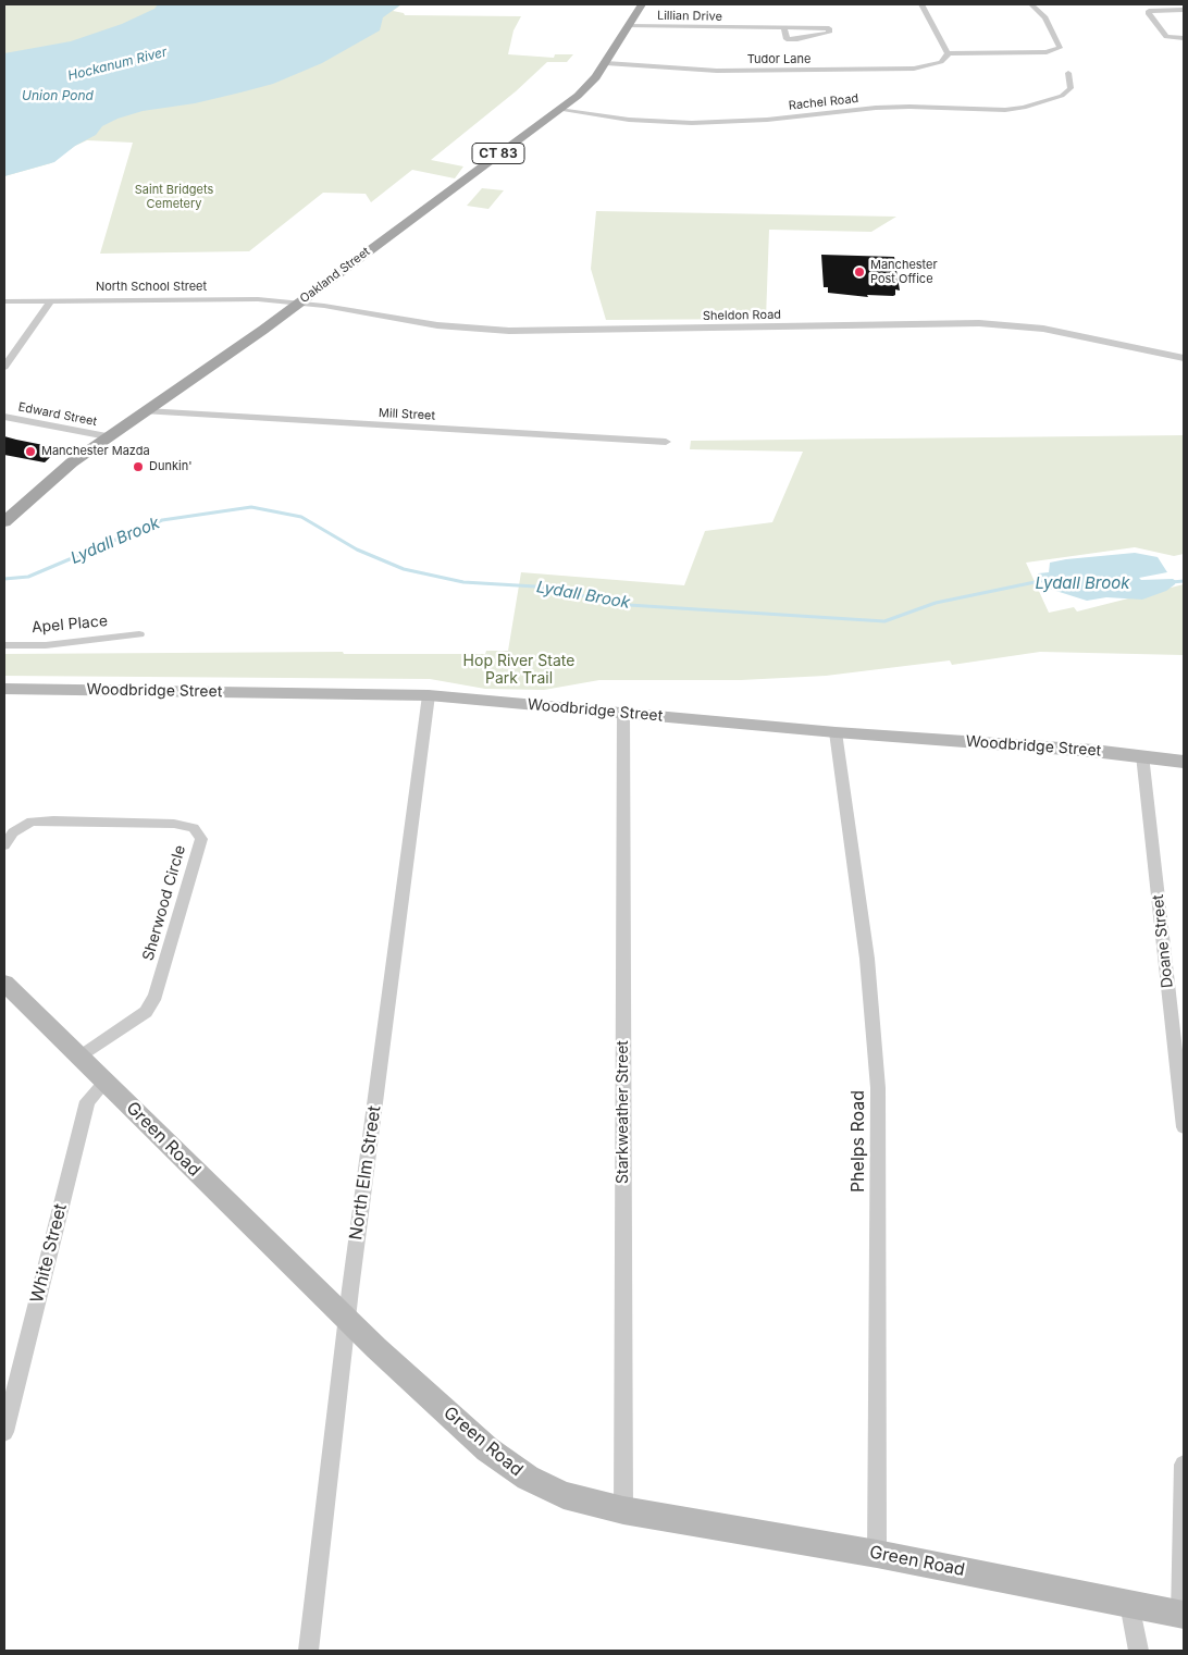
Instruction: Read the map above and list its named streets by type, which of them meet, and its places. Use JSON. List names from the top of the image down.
{
  "streets": {
    "main road": [
      "CT 83",
      "Oakland Street",
      "Woodbridge Street",
      "Green Road"
    ],
    "street": [
      "Lillian Drive",
      "Tudor Lane",
      "Rachel Road",
      "North School Street",
      "Sheldon Road",
      "Edward Street",
      "Mill Street",
      "Apel Place",
      "Sherwood Circle",
      "Doane Street",
      "Starkweather Street",
      "Phelps Road",
      "North Elm Street",
      "White Street"
    ]
  },
  "crossings": [
    ["Lillian Drive", "Oakland Street"],
    ["Tudor Lane", "Oakland Street"],
    ["Rachel Road", "Oakland Street"],
    ["Oakland Street", "North School Street"],
    ["Oakland Street", "Sheldon Road"],
    ["Oakland Street", "Edward Street"],
    ["Oakland Street", "Mill Street"],
    ["North School Street", "Sheldon Road"],
    ["Woodbridge Street", "Doane Street"],
    ["Woodbridge Street", "Starkweather Street"],
    ["Woodbridge Street", "Phelps Road"],
    ["Woodbridge Street", "North Elm Street"],
    ["Sherwood Circle", "Green Road"],
    ["Starkweather Street", "Green Road"],
    ["Green Road", "Phelps Road"],
    ["Green Road", "North Elm Street"],
    ["Green Road", "White Street"]
  ],
  "water": ["Hockanum River", "Union Pond", "Lydall Brook"],
  "parks": ["Saint Bridgets Cemetery", "Hop River State Park Trail"],
  "places": ["Manchester Post Office", "Manchester Mazda", "Dunkin'"]
}
